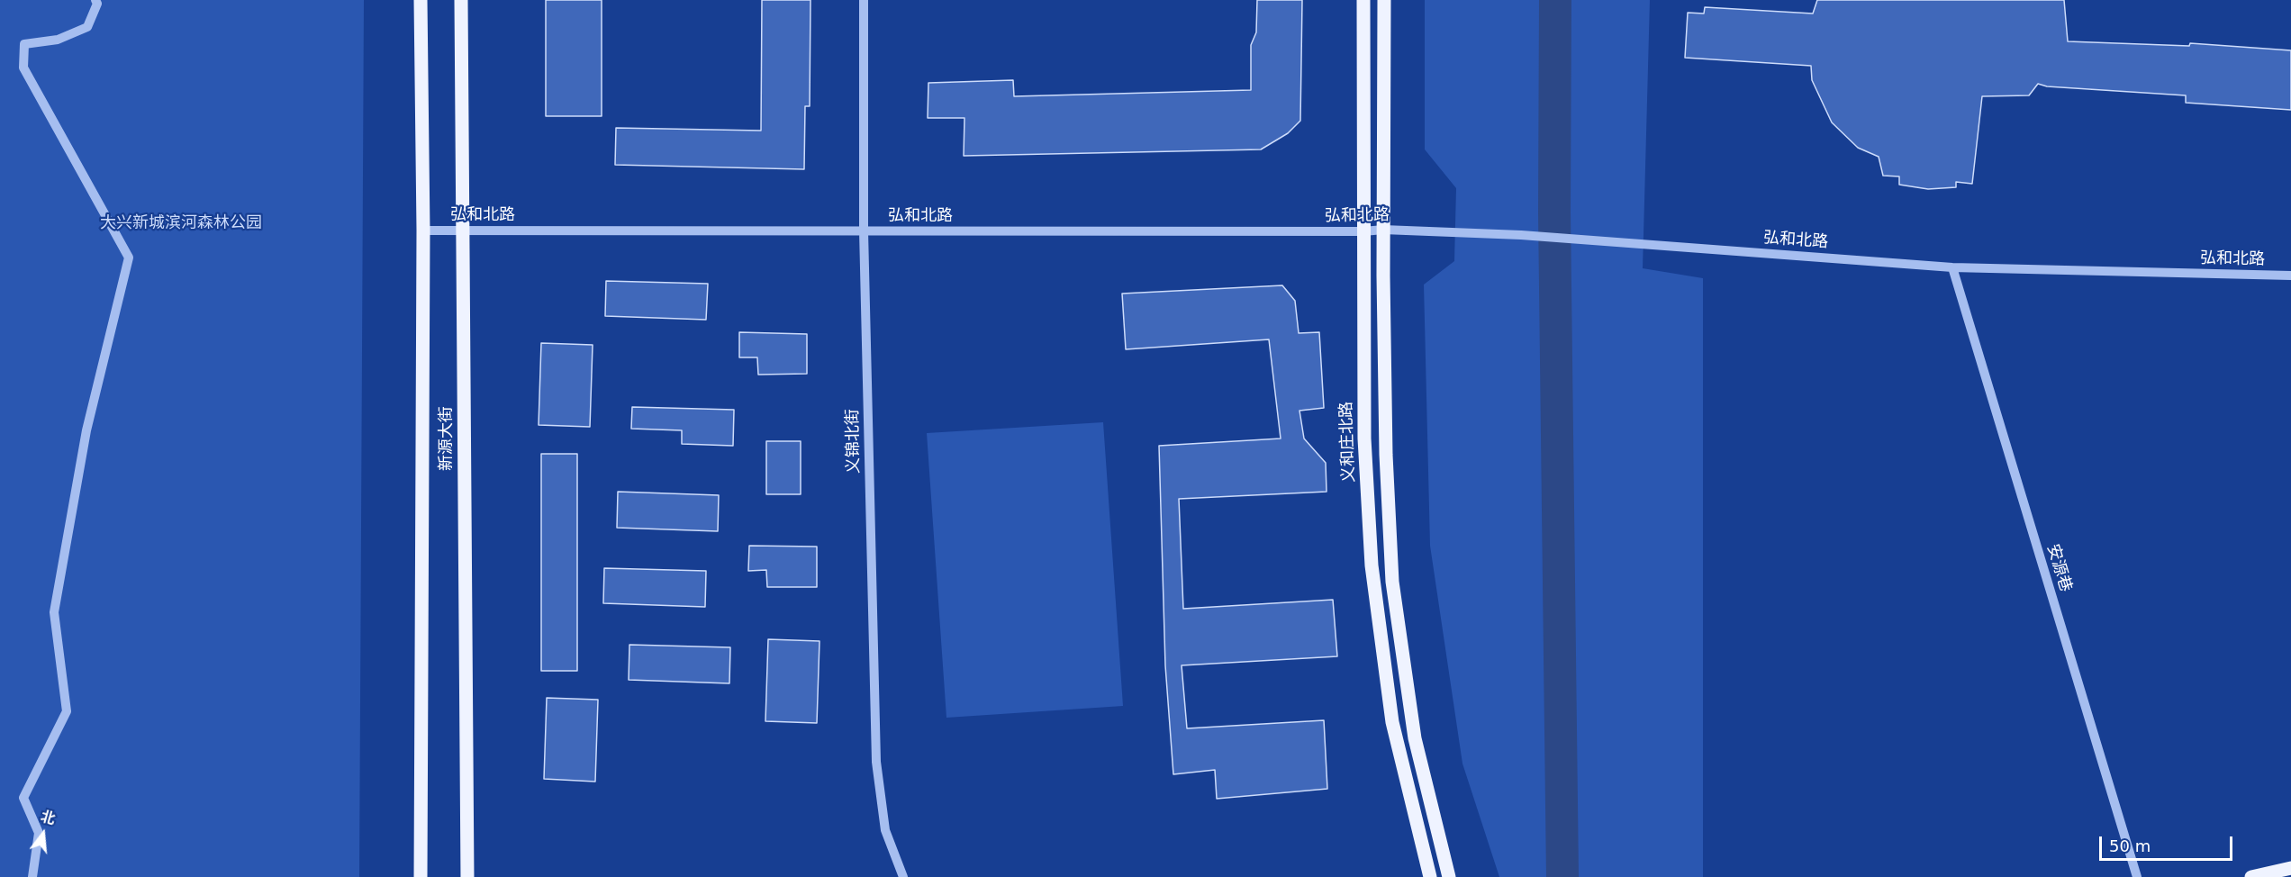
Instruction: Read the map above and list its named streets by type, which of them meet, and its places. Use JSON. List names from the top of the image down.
{
  "streets": {
    "main road": ["新源大街", "义和庄北路"],
    "street": ["弘和北路", "义锦北街", "安源巷"]
  },
  "crossings": [
    ["弘和北路", "新源大街"],
    ["弘和北路", "义锦北街"],
    ["弘和北路", "义和庄北路"],
    ["弘和北路", "安源巷"]
  ],
  "parks": ["大兴新城滨河森林公园"],
  "scale_bar": "50 m",
  "north": "top"
}
